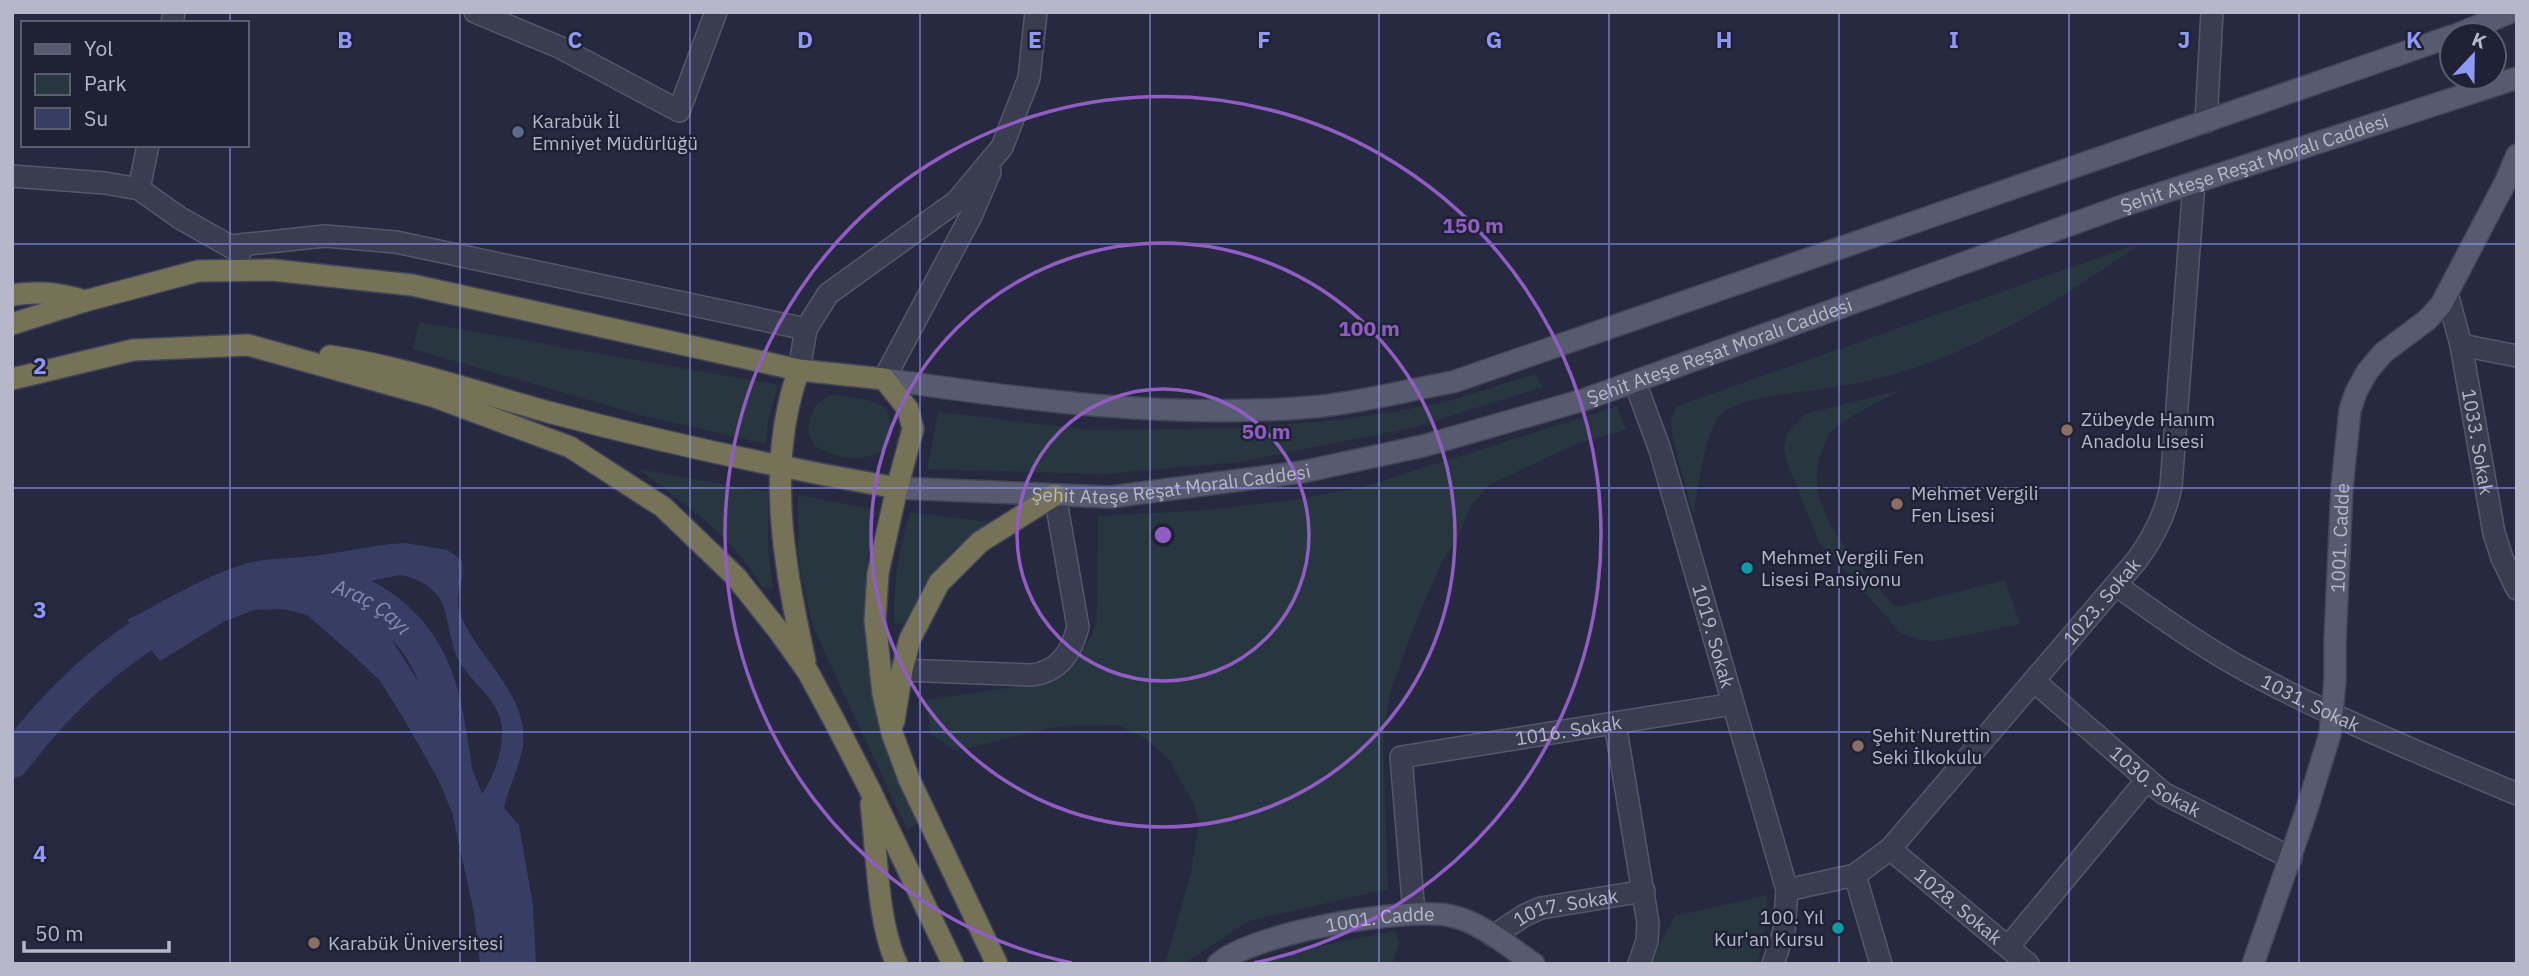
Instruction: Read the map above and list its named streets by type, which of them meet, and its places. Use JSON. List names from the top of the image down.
{
  "streets": {
    "main road": ["Şehit Ateşe Reşat Moralı Caddesi", "1001. Cadde"],
    "street": [
      "1033. Sokak",
      "1023. Sokak",
      "1019. Sokak",
      "1031. Sokak",
      "1016. Sokak",
      "1030. Sokak",
      "1028. Sokak",
      "1017. Sokak"
    ]
  },
  "crossings": [
    ["Şehit Ateşe Reşat Moralı Caddesi", "1023. Sokak"],
    ["Şehit Ateşe Reşat Moralı Caddesi", "1019. Sokak"],
    ["1033. Sokak", "1001. Cadde"],
    ["1001. Cadde", "1031. Sokak"],
    ["1001. Cadde", "1016. Sokak"],
    ["1001. Cadde", "1030. Sokak"],
    ["1001. Cadde", "1017. Sokak"],
    ["1023. Sokak", "1019. Sokak"],
    ["1023. Sokak", "1031. Sokak"],
    ["1023. Sokak", "1030. Sokak"],
    ["1023. Sokak", "1028. Sokak"],
    ["1019. Sokak", "1016. Sokak"]
  ],
  "water": ["Araç Çayı"],
  "places": [
    "Karabük İl Emniyet Müdürlüğü",
    "Zübeyde Hanım Anadolu Lisesi",
    "Mehmet Vergili Fen Lisesi",
    "Mehmet Vergili Fen Lisesi Pansiyonu",
    "Şehit Nurettin Seki İlkokulu",
    "100. Yıl Kur'an Kursu",
    "Karabük Üniversitesi"
  ],
  "legend": ["Yol", "Park", "Su"],
  "scale_bar": "50 m",
  "north": "top",
  "grid": {
    "columns": [
      "B",
      "C",
      "D",
      "E",
      "F",
      "G",
      "H",
      "I",
      "J",
      "K"
    ],
    "rows": ["2", "3", "4"]
  },
  "rings": ["150 m", "100 m", "50 m"]
}
